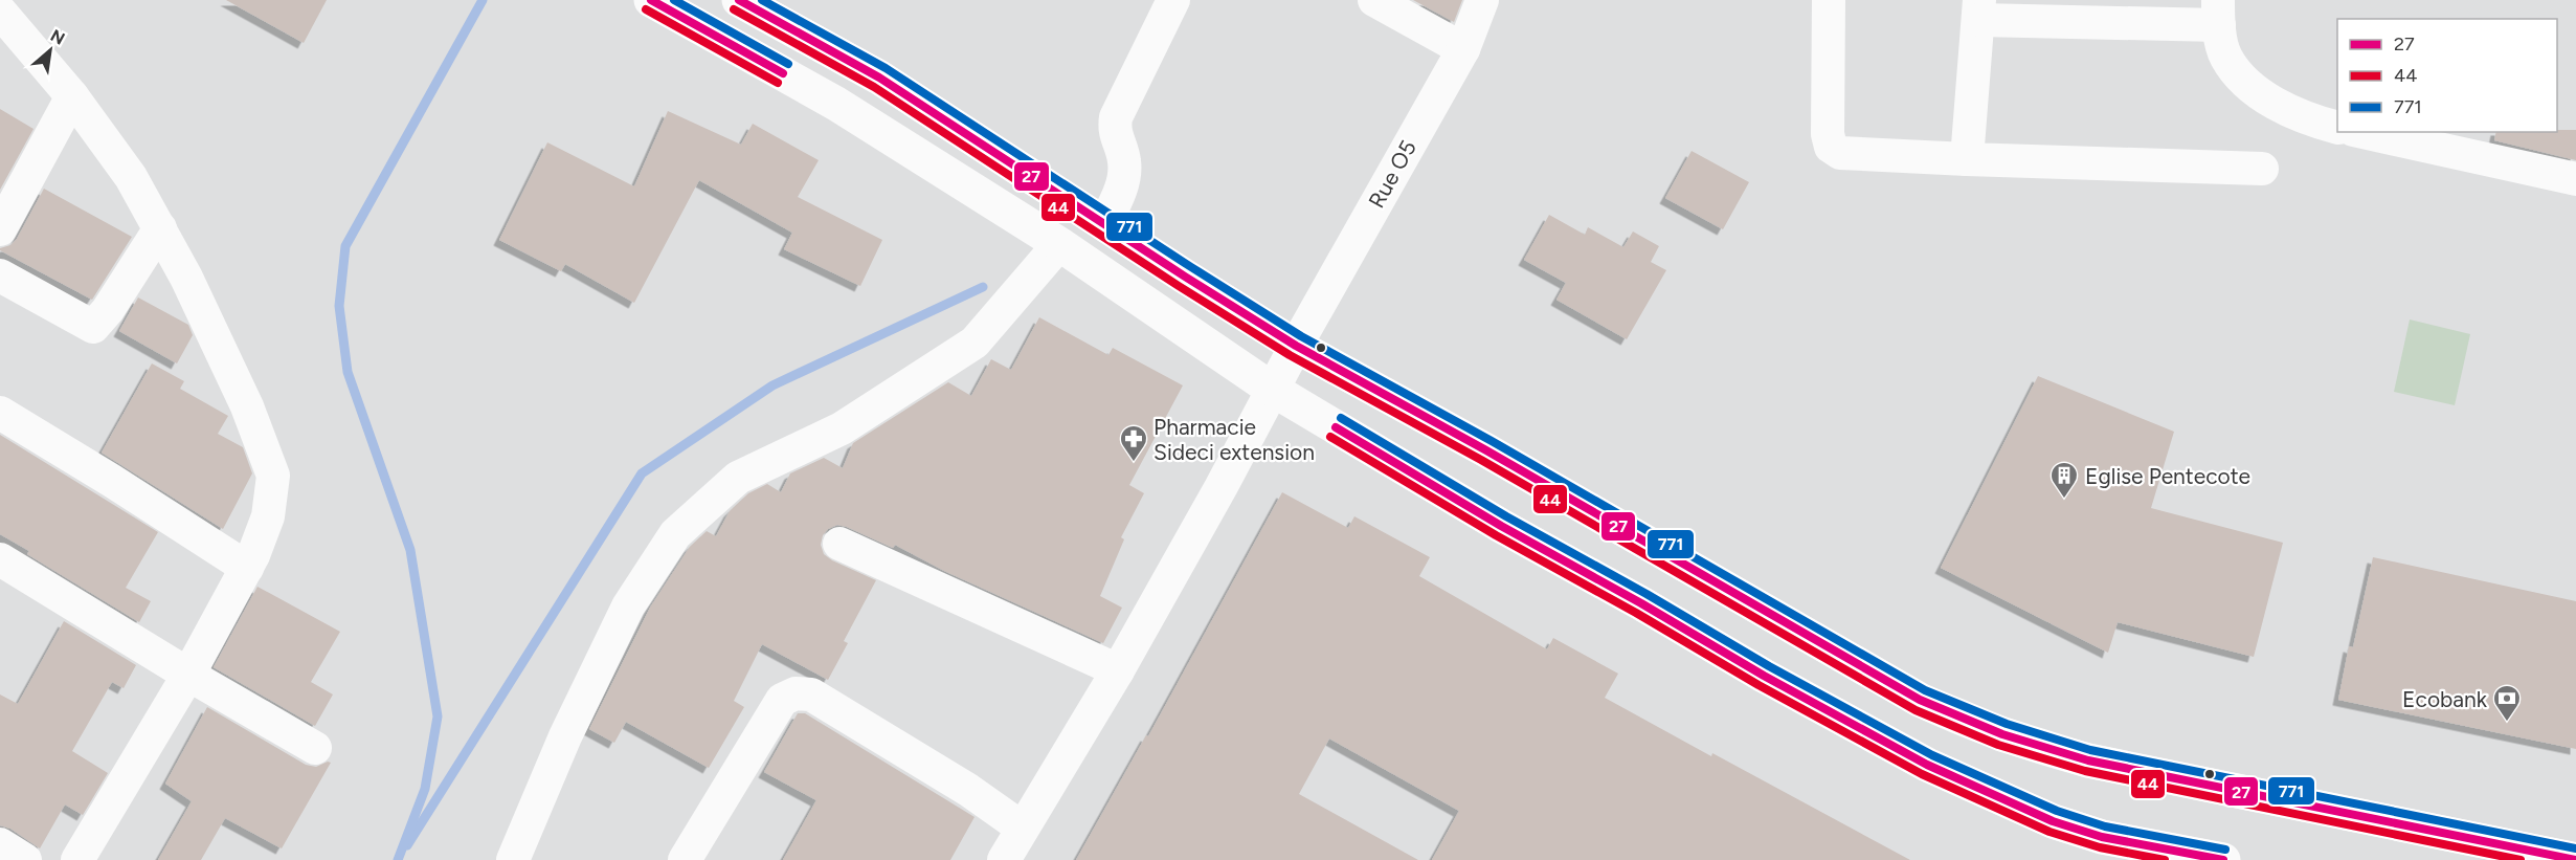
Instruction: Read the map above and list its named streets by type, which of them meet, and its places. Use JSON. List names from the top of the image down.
{
  "streets": {
    "street": ["Rue O5"]
  },
  "places": {
    "pharmacy": ["Pharmacie Sideci extension"],
    "building": ["Eglise Pentecote"],
    "bank": ["Ecobank"]
  },
  "lines": ["transit line 27", "transit line 771", "transit line 44"],
  "legend": ["27", "44", "771"],
  "north": "top right"
}
